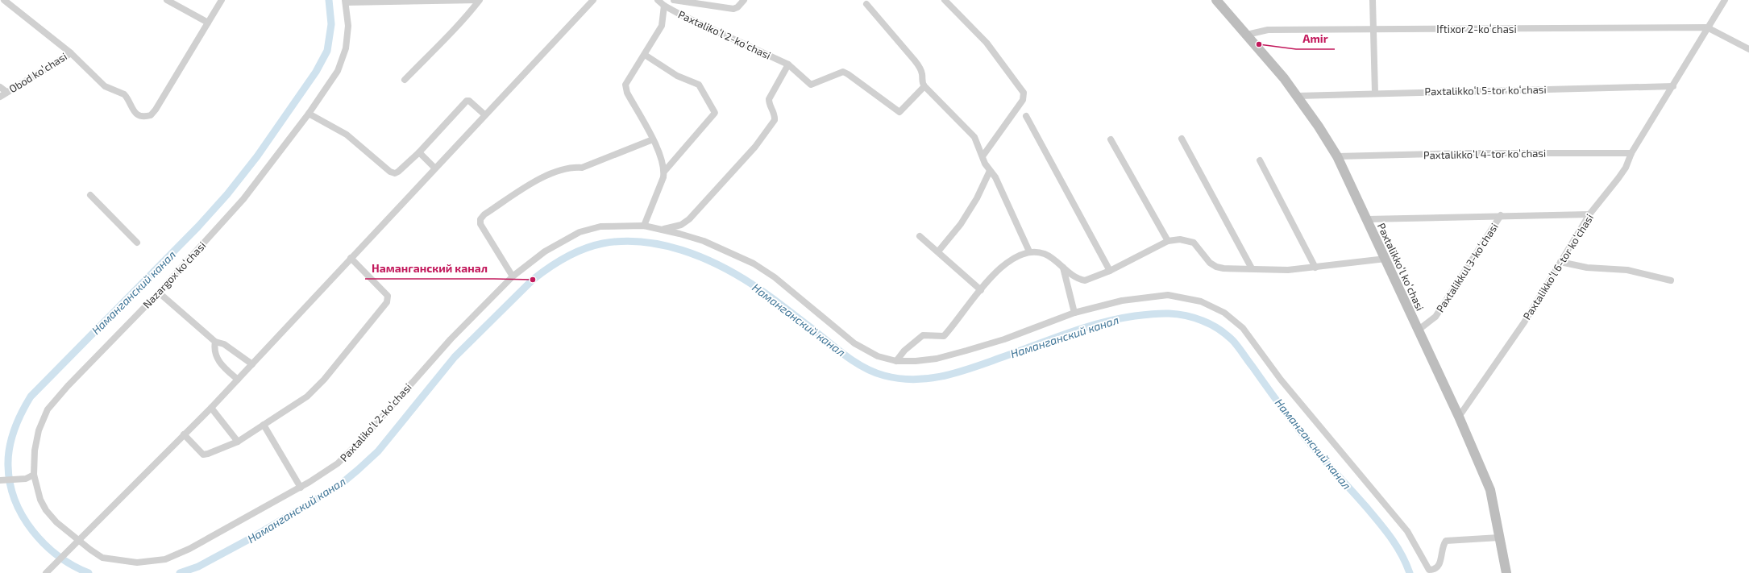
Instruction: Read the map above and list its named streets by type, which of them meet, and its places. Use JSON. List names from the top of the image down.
{
  "streets": {
    "street": [
      "Iftixor 2-koʻchasi",
      "Paxtalikoʻl 2-koʻchasi",
      "Obod koʻchasi",
      "Paxtalikkoʻl 5-tor koʻchasi",
      "Paxtalikkoʻl 4-tor koʻchasi",
      "Paxtalikkoʻl koʻchasi",
      "Paxtalikkoʻl 6-tor koʻchasi",
      "Paxtalikkul 3-koʻchasi",
      "Nazargox koʻchasi"
    ]
  },
  "crossings": [
    ["Iftixor 2-koʻchasi", "Paxtalikkoʻl koʻchasi"],
    ["Iftixor 2-koʻchasi", "Paxtalikkoʻl 6-tor koʻchasi"],
    ["Paxtalikoʻl 2-koʻchasi", "Nazargox koʻchasi"],
    ["Paxtalikkoʻl 5-tor koʻchasi", "Paxtalikkoʻl koʻchasi"],
    ["Paxtalikkoʻl 5-tor koʻchasi", "Paxtalikkoʻl 6-tor koʻchasi"],
    ["Paxtalikkoʻl 4-tor koʻchasi", "Paxtalikkoʻl koʻchasi"],
    ["Paxtalikkoʻl 4-tor koʻchasi", "Paxtalikkoʻl 6-tor koʻchasi"],
    ["Paxtalikkoʻl koʻchasi", "Paxtalikkoʻl 6-tor koʻchasi"],
    ["Paxtalikkoʻl koʻchasi", "Paxtalikkul 3-koʻchasi"],
    ["Paxtalikkoʻl 6-tor koʻchasi", "Paxtalikkul 3-koʻchasi"]
  ],
  "water": ["Наманганский канал"],
  "places": ["Amir", "Наманганский канал"]
}
